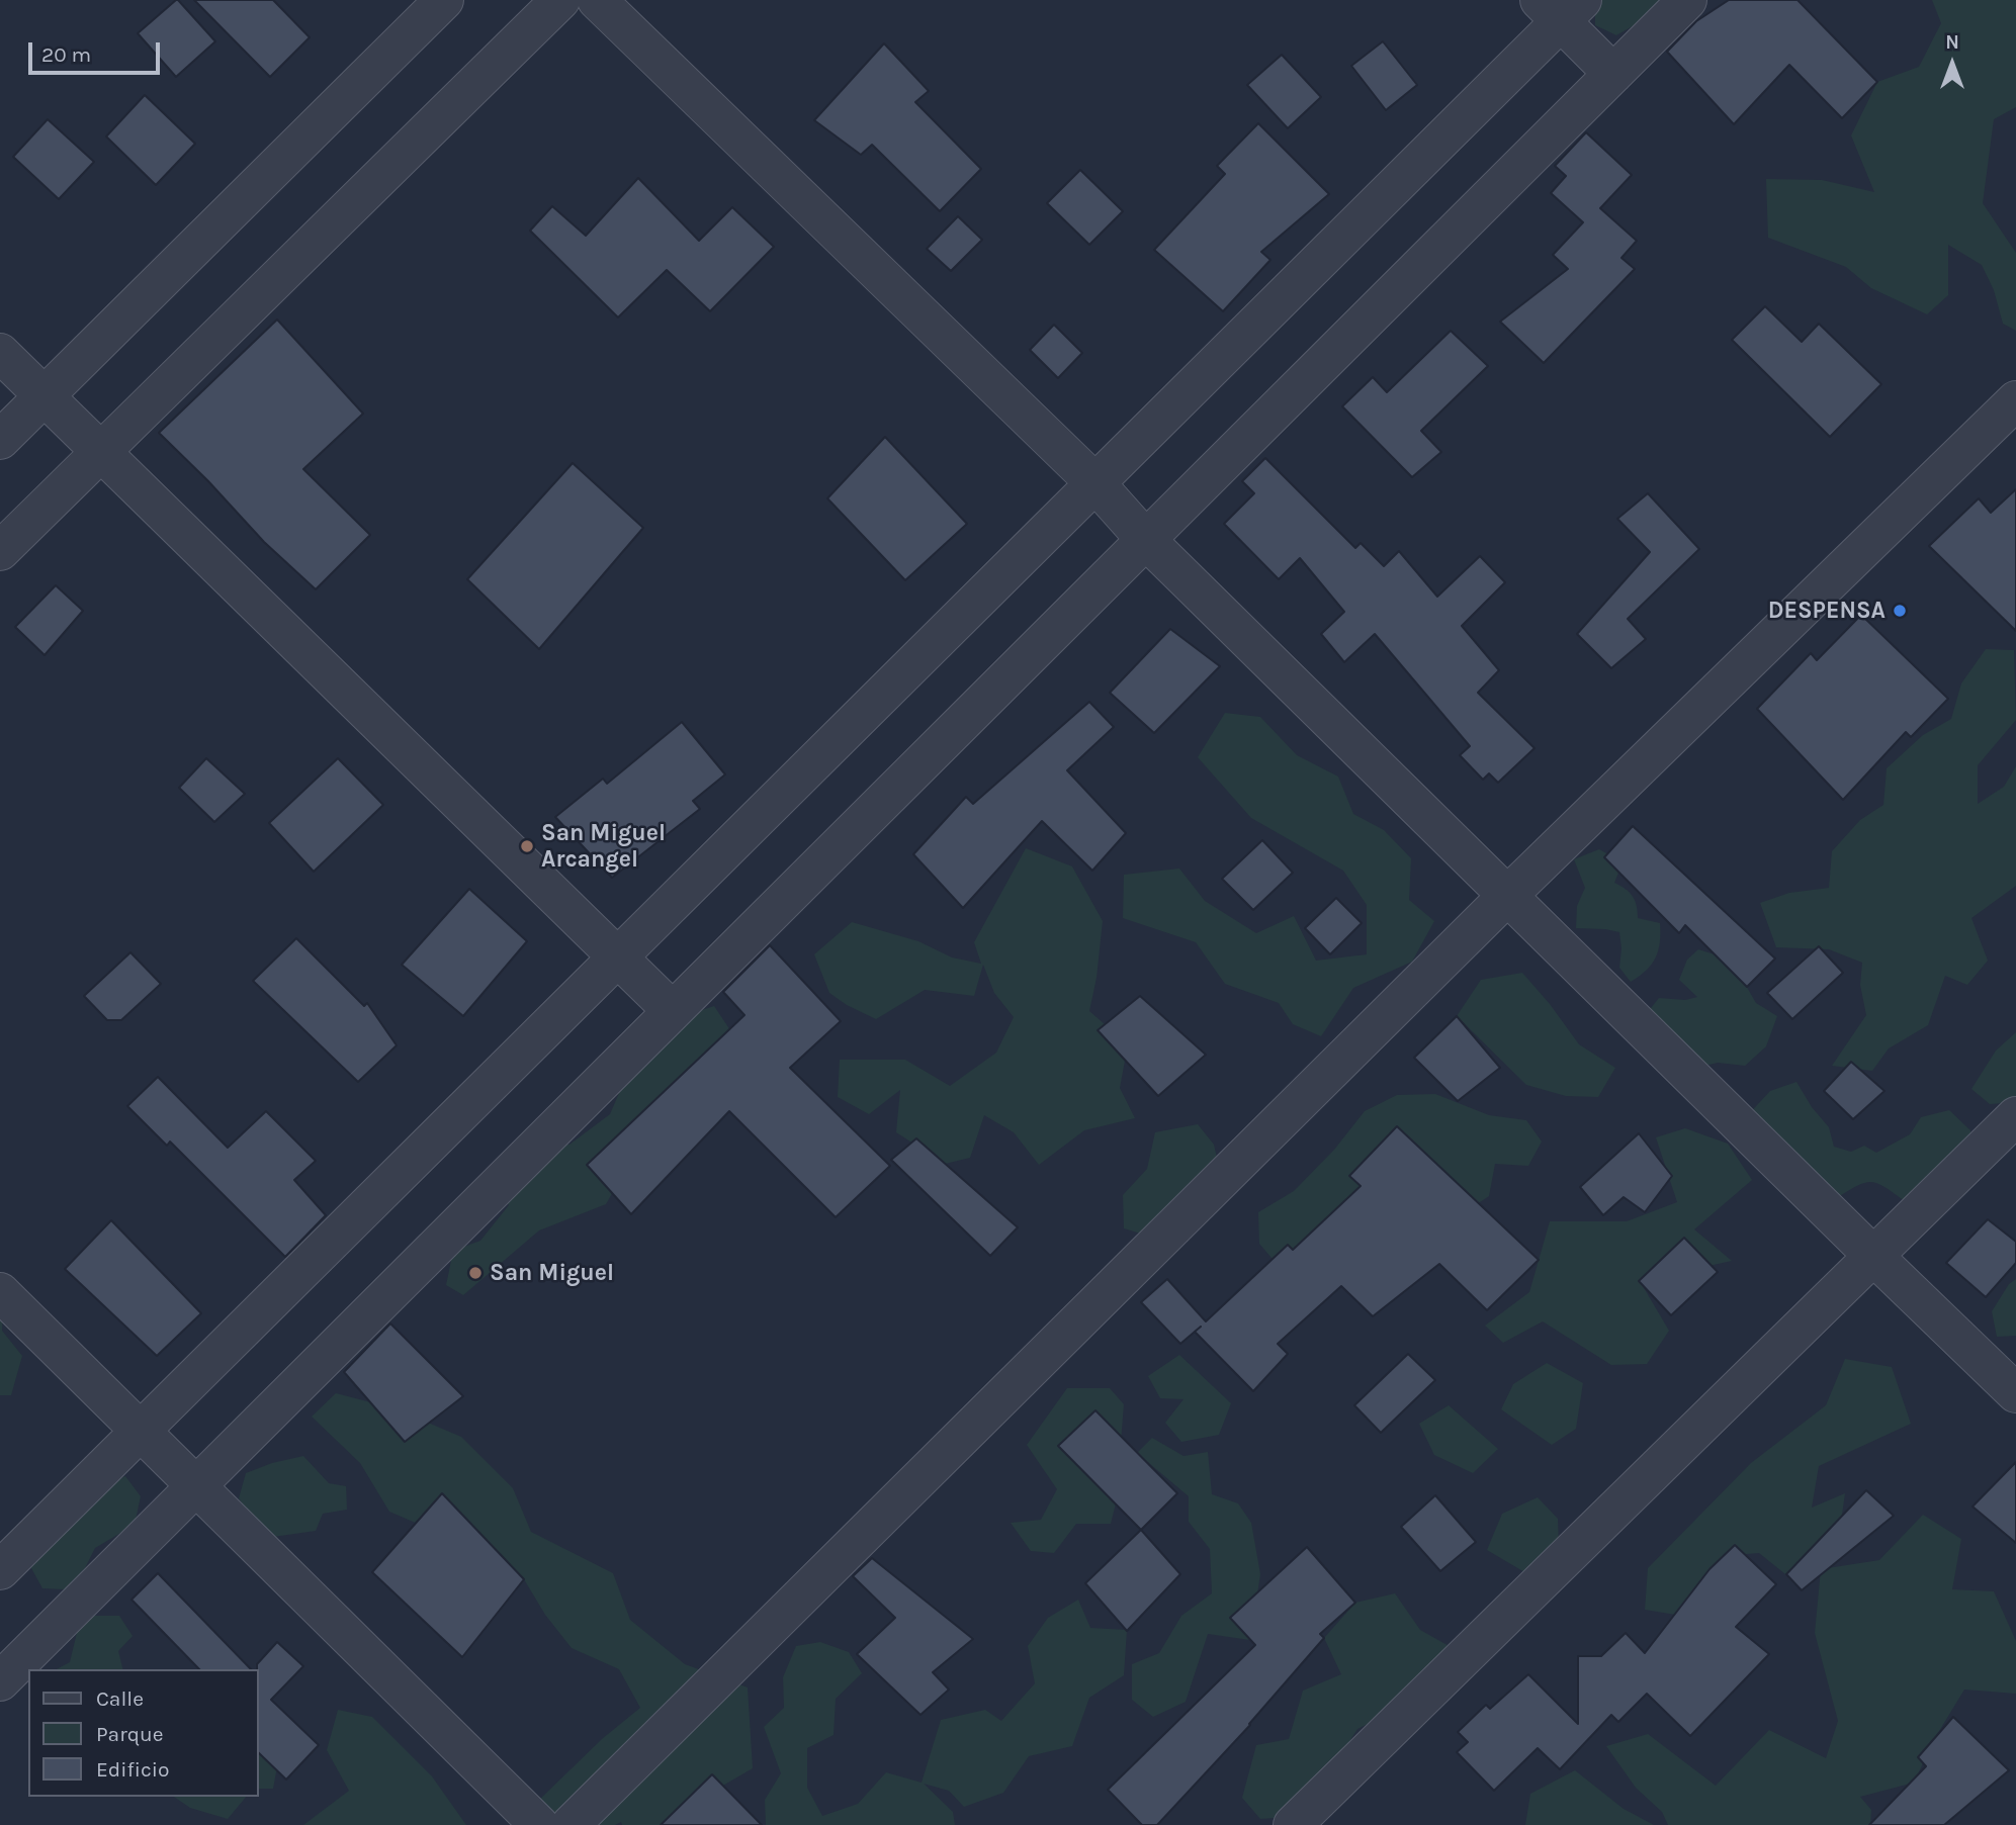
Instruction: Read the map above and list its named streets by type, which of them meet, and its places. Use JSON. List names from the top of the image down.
{
  "places": ["DESPENSA", "San Miguel Arcangel", "San Miguel"],
  "legend": ["Calle", "Parque", "Edificio"],
  "scale_bar": "20 m",
  "north": "top"
}
